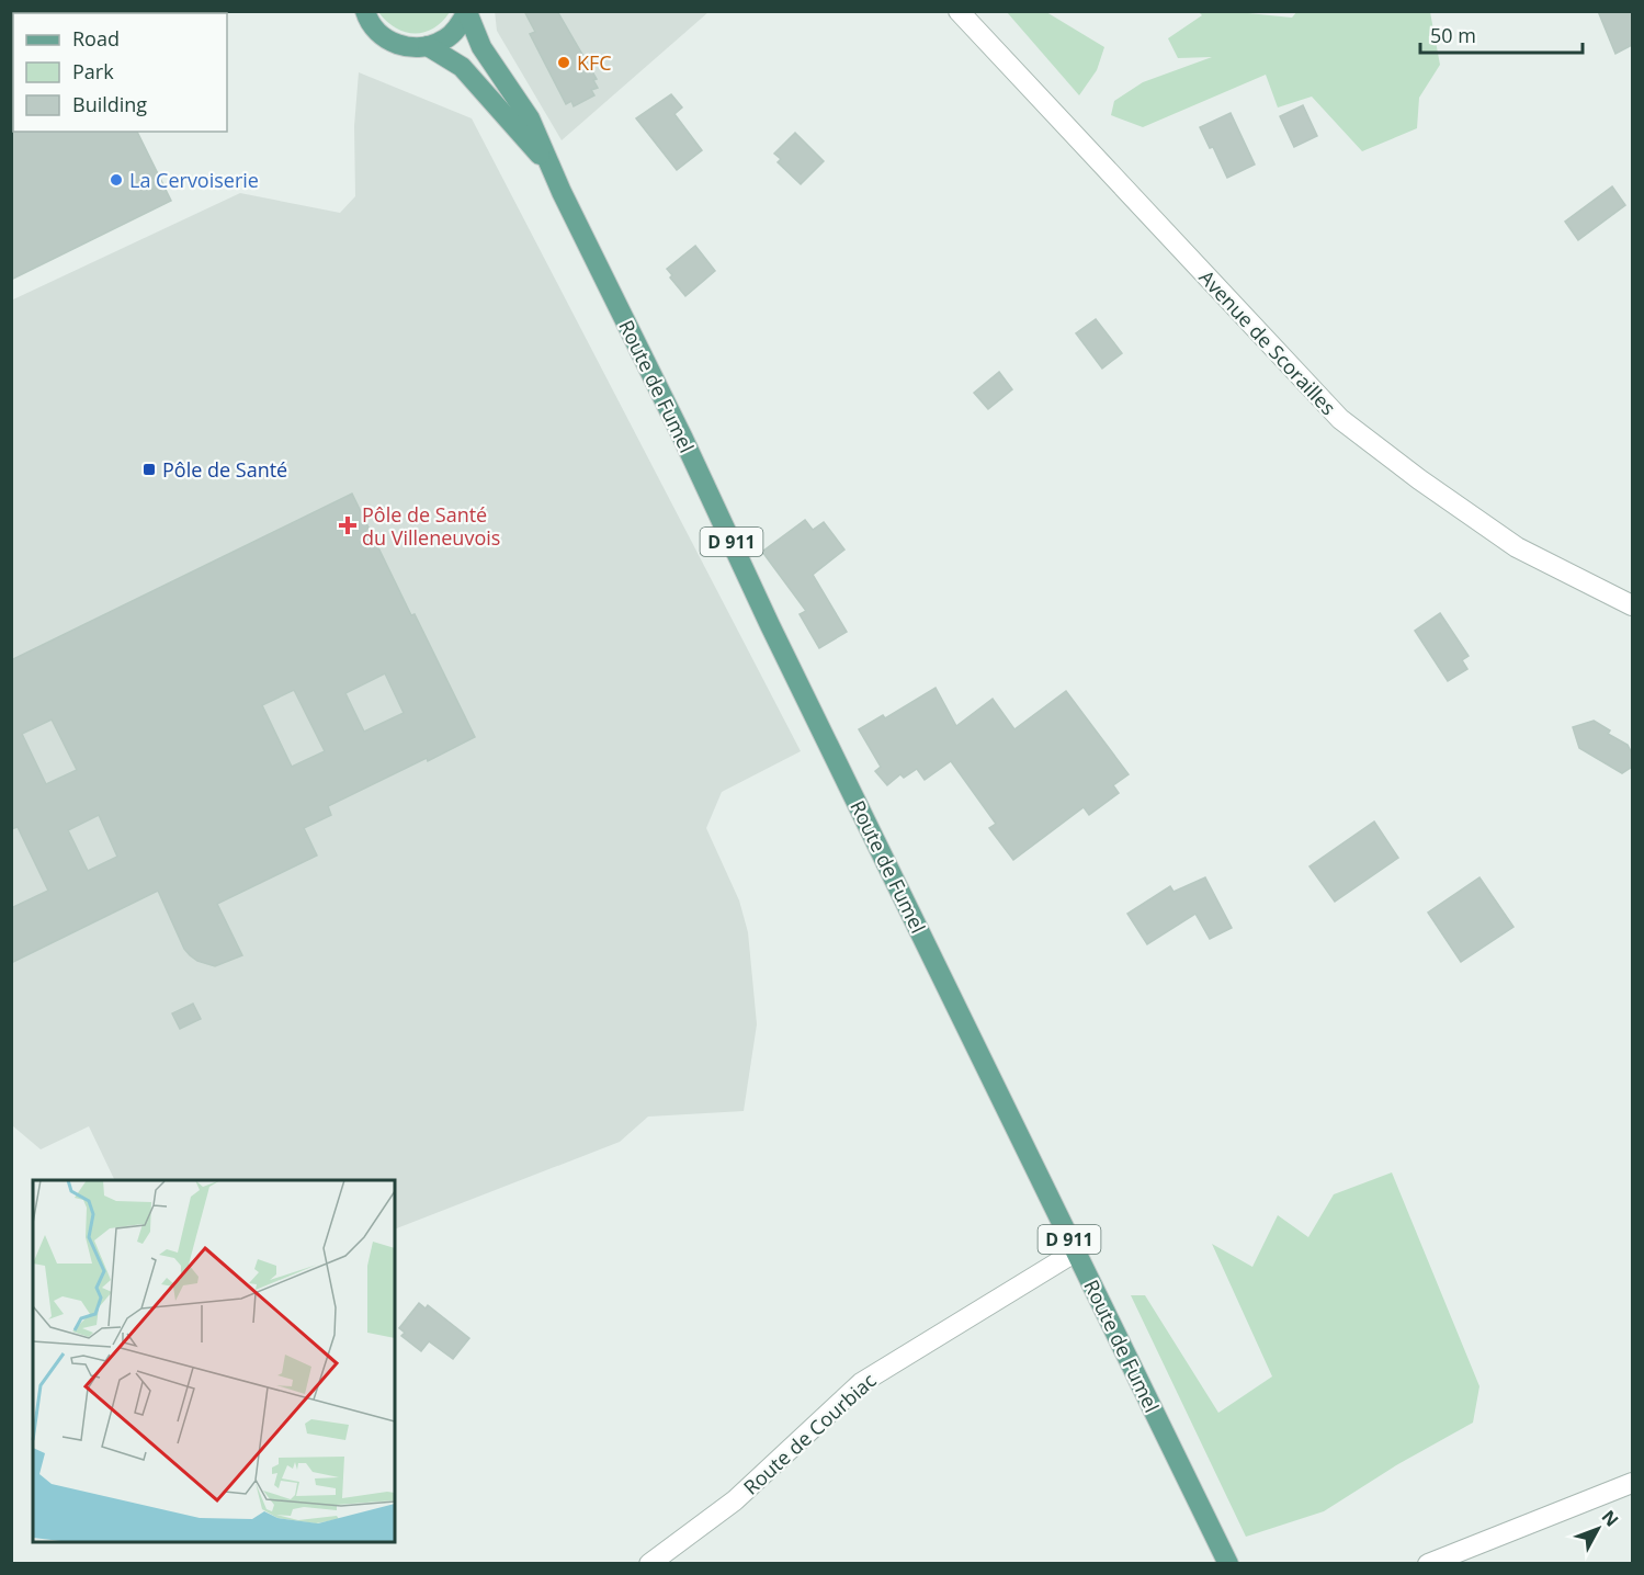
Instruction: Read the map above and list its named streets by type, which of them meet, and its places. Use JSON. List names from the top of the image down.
{
  "streets": {
    "main road": ["Route de Fumel", "D 911"],
    "street": ["Avenue de Scorailles", "Route de Courbiac"]
  },
  "crossings": [
    ["Route de Fumel", "Route de Courbiac"]
  ],
  "places": {
    "other": ["KFC", "La Cervoiserie"],
    "transit": ["Pôle de Santé"],
    "health": ["Pôle de Santé du Villeneuvois"]
  },
  "legend": ["Road", "Park", "Building"],
  "scale_bar": "50 m",
  "north": "top right"
}
